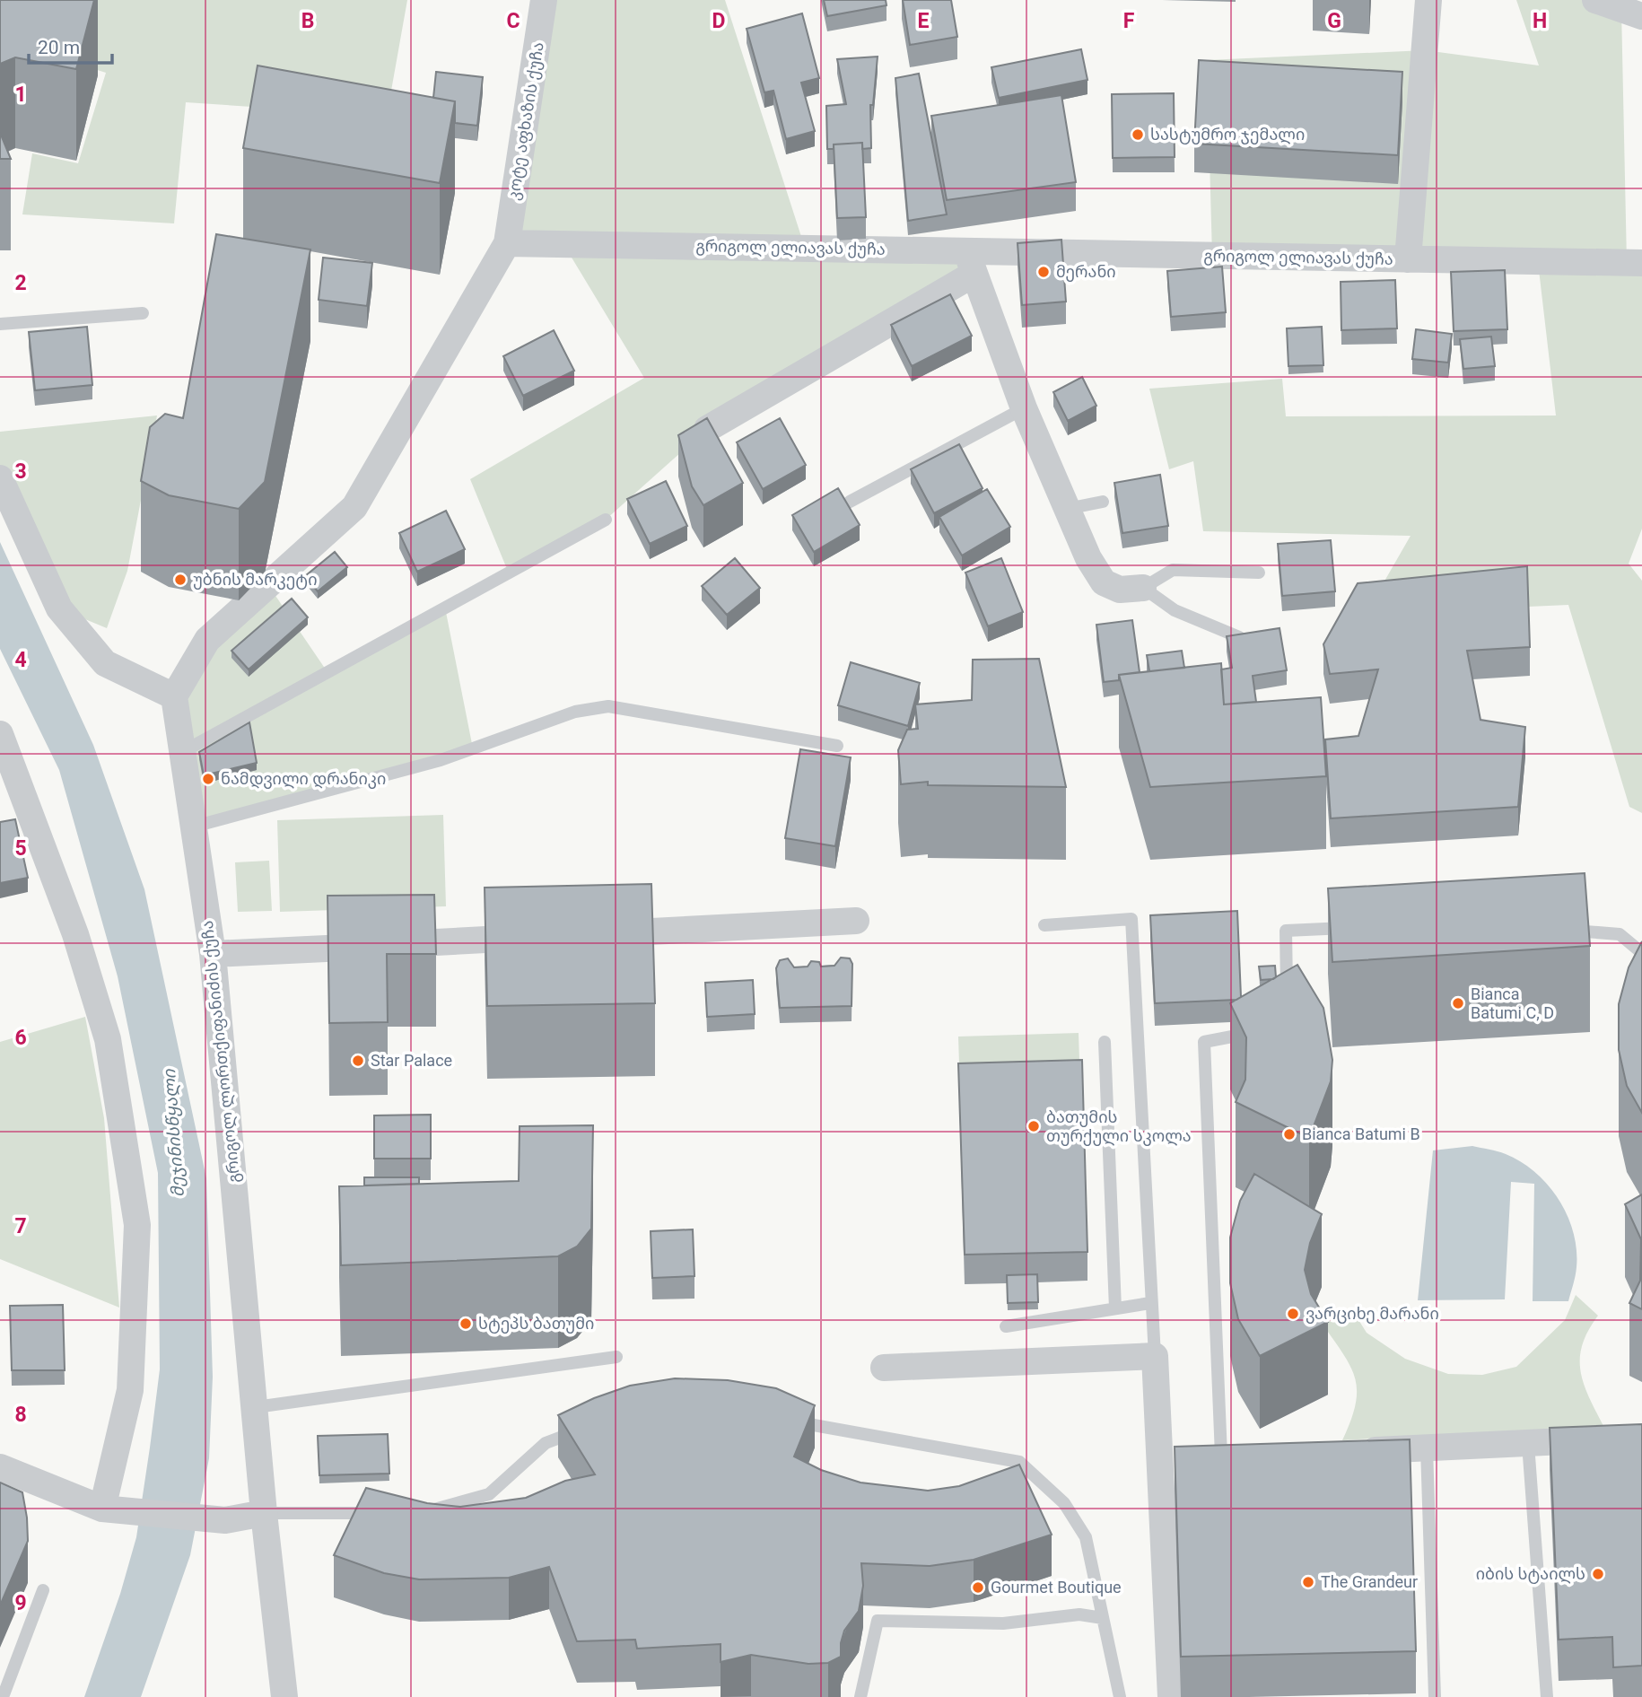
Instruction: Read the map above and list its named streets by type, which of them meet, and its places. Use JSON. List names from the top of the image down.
{
  "streets": {
    "street": ["კოტე აფხაზის ქუჩა", "გრიგოლ ელიავას ქუჩა", "გრიგოლ ლორთქიფანიძის ქუჩა"]
  },
  "crossings": [
    ["კოტე აფხაზის ქუჩა", "გრიგოლ ელიავას ქუჩა"]
  ],
  "water": ["მეჯინისწყალი"],
  "places": [
    "სასტუმრო ჯემალი",
    "მერანი",
    "უბნის მარკეტი",
    "ნამდვილი დრანიკი",
    "Bianca Batumi C, D",
    "Star Palace",
    "ბათუმის თურქული სკოლა",
    "Bianca Batumi B",
    "ვარციხე მარანი",
    "სტეპს ბათუმი",
    "იბის სტაილს",
    "The Grandeur",
    "Gourmet Boutique"
  ],
  "scale_bar": "20 m",
  "grid": {
    "columns": [
      "B",
      "C",
      "D",
      "E",
      "F",
      "G",
      "H"
    ],
    "rows": [
      "1",
      "2",
      "3",
      "4",
      "5",
      "6",
      "7",
      "8",
      "9"
    ]
  }
}
